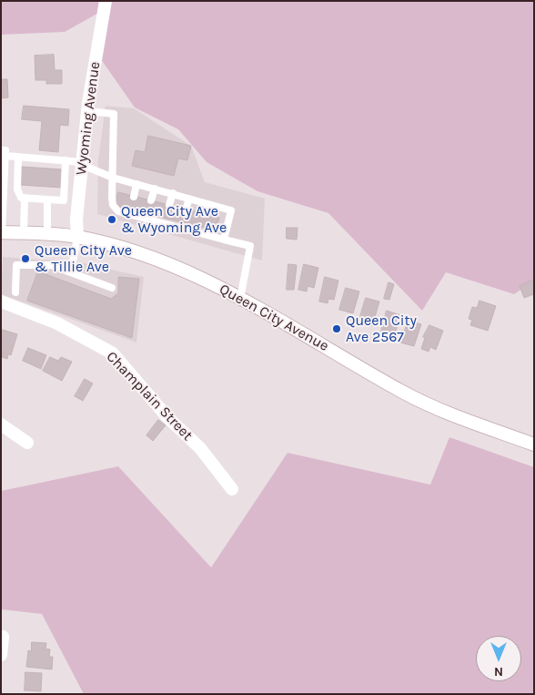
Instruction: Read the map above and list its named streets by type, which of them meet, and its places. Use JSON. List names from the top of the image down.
{
  "streets": {
    "street": ["Wyoming Avenue", "Queen City Avenue", "Champlain Street"]
  },
  "crossings": [
    ["Wyoming Avenue", "Queen City Avenue"]
  ],
  "places": ["Queen City Ave & Wyoming Ave", "Queen City Ave & Tillie Ave", "Queen City Ave 2567"],
  "north": "bottom"
}
